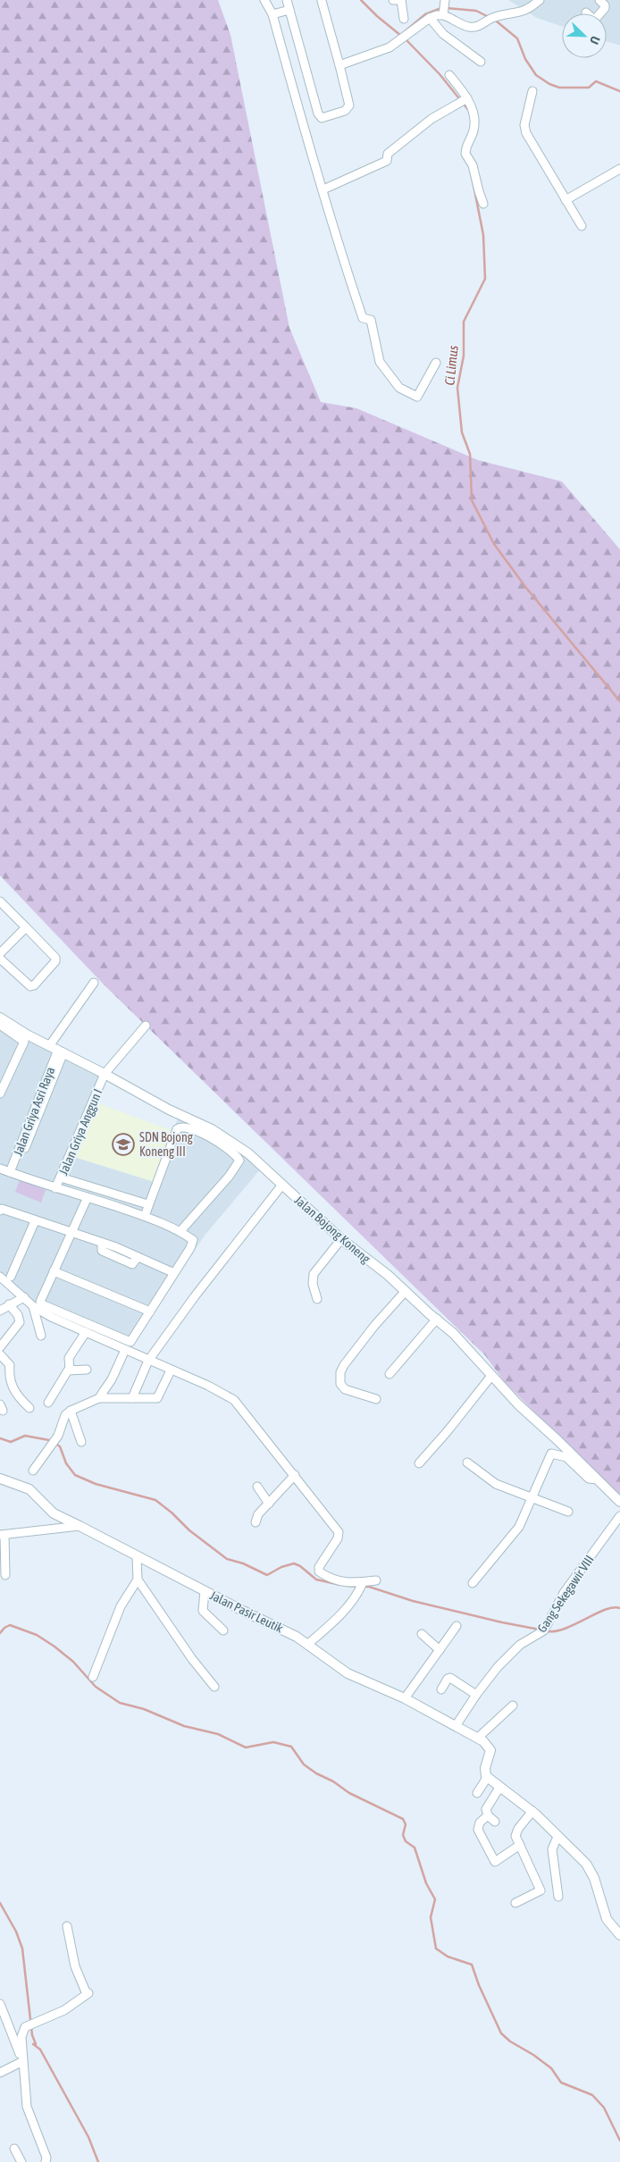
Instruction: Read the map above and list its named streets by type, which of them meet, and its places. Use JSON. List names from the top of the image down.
{
  "streets": {
    "street": [
      "Jalan Griya Asri Raya",
      "Jalan Griya Anggun I",
      "Jalan Bojong Koneng",
      "Gang Sekegawir VIII",
      "Jalan Pasir Leutik"
    ]
  },
  "crossings": [
    ["Jalan Griya Asri Raya", "Jalan Bojong Koneng"],
    ["Jalan Griya Anggun I", "Jalan Bojong Koneng"],
    ["Gang Sekegawir VIII", "Jalan Pasir Leutik"]
  ],
  "water": ["Ci Limus"],
  "places": {
    "school or university": ["SDN Bojong Koneng III"]
  },
  "north": "bottom right"
}
